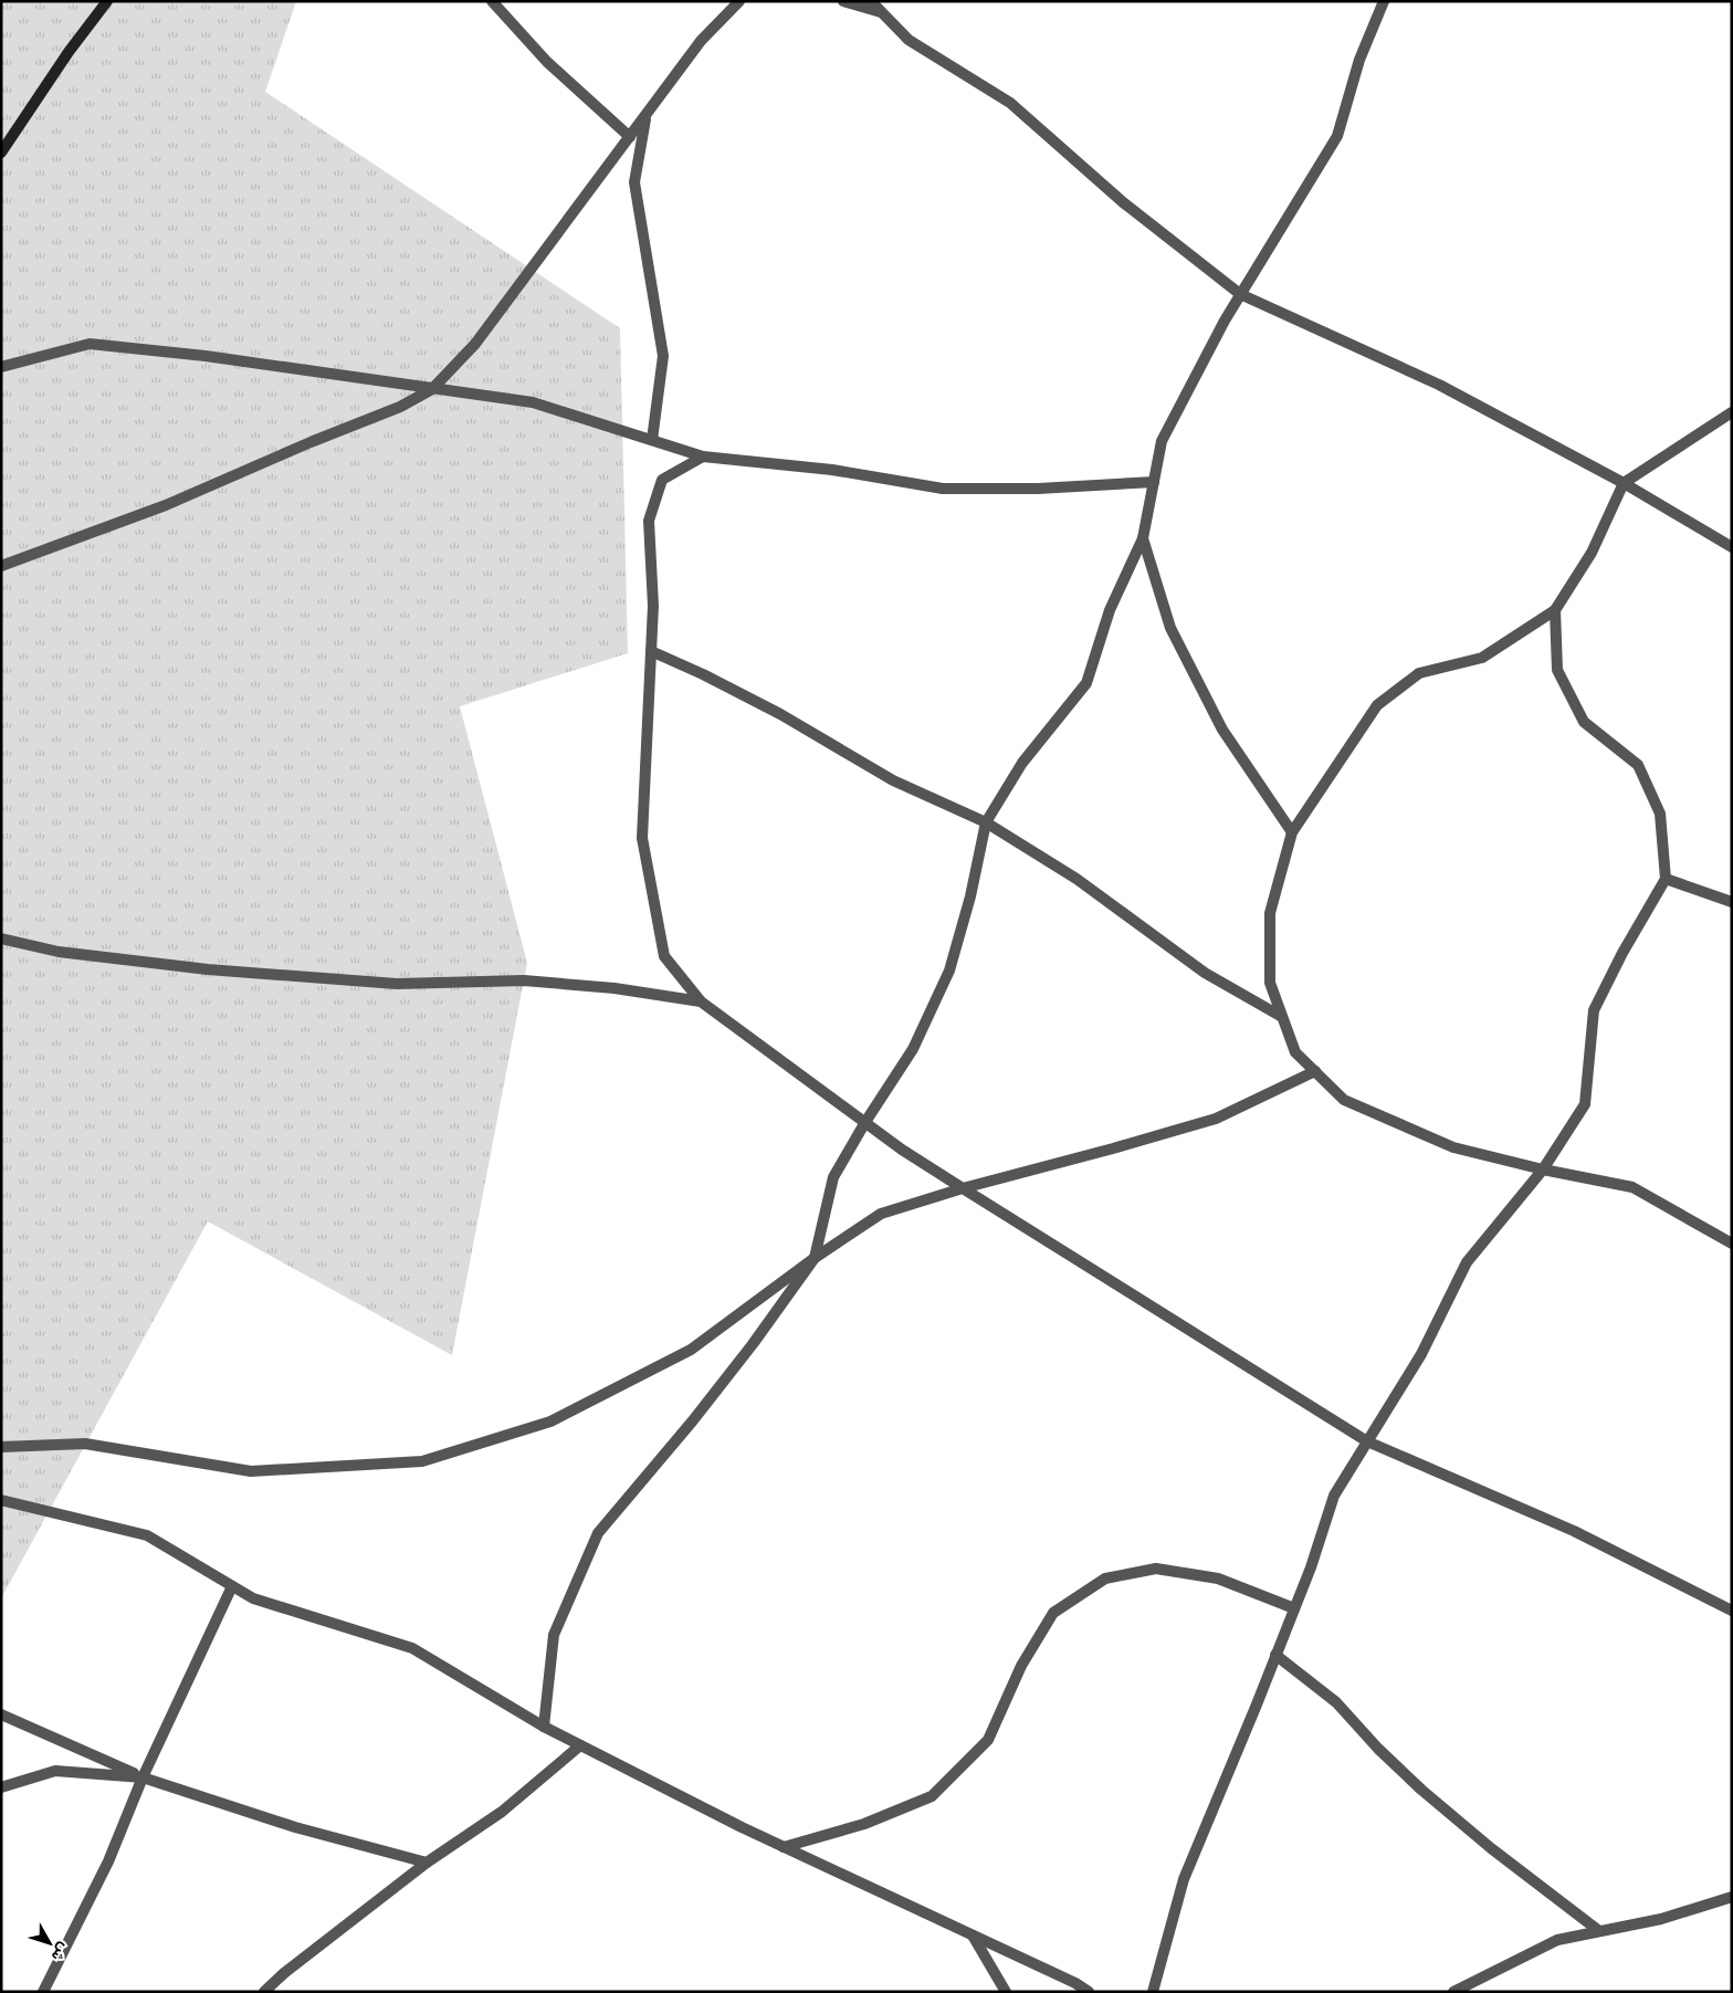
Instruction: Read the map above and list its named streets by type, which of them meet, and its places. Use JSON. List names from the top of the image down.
{
  "north": "bottom right"
}
